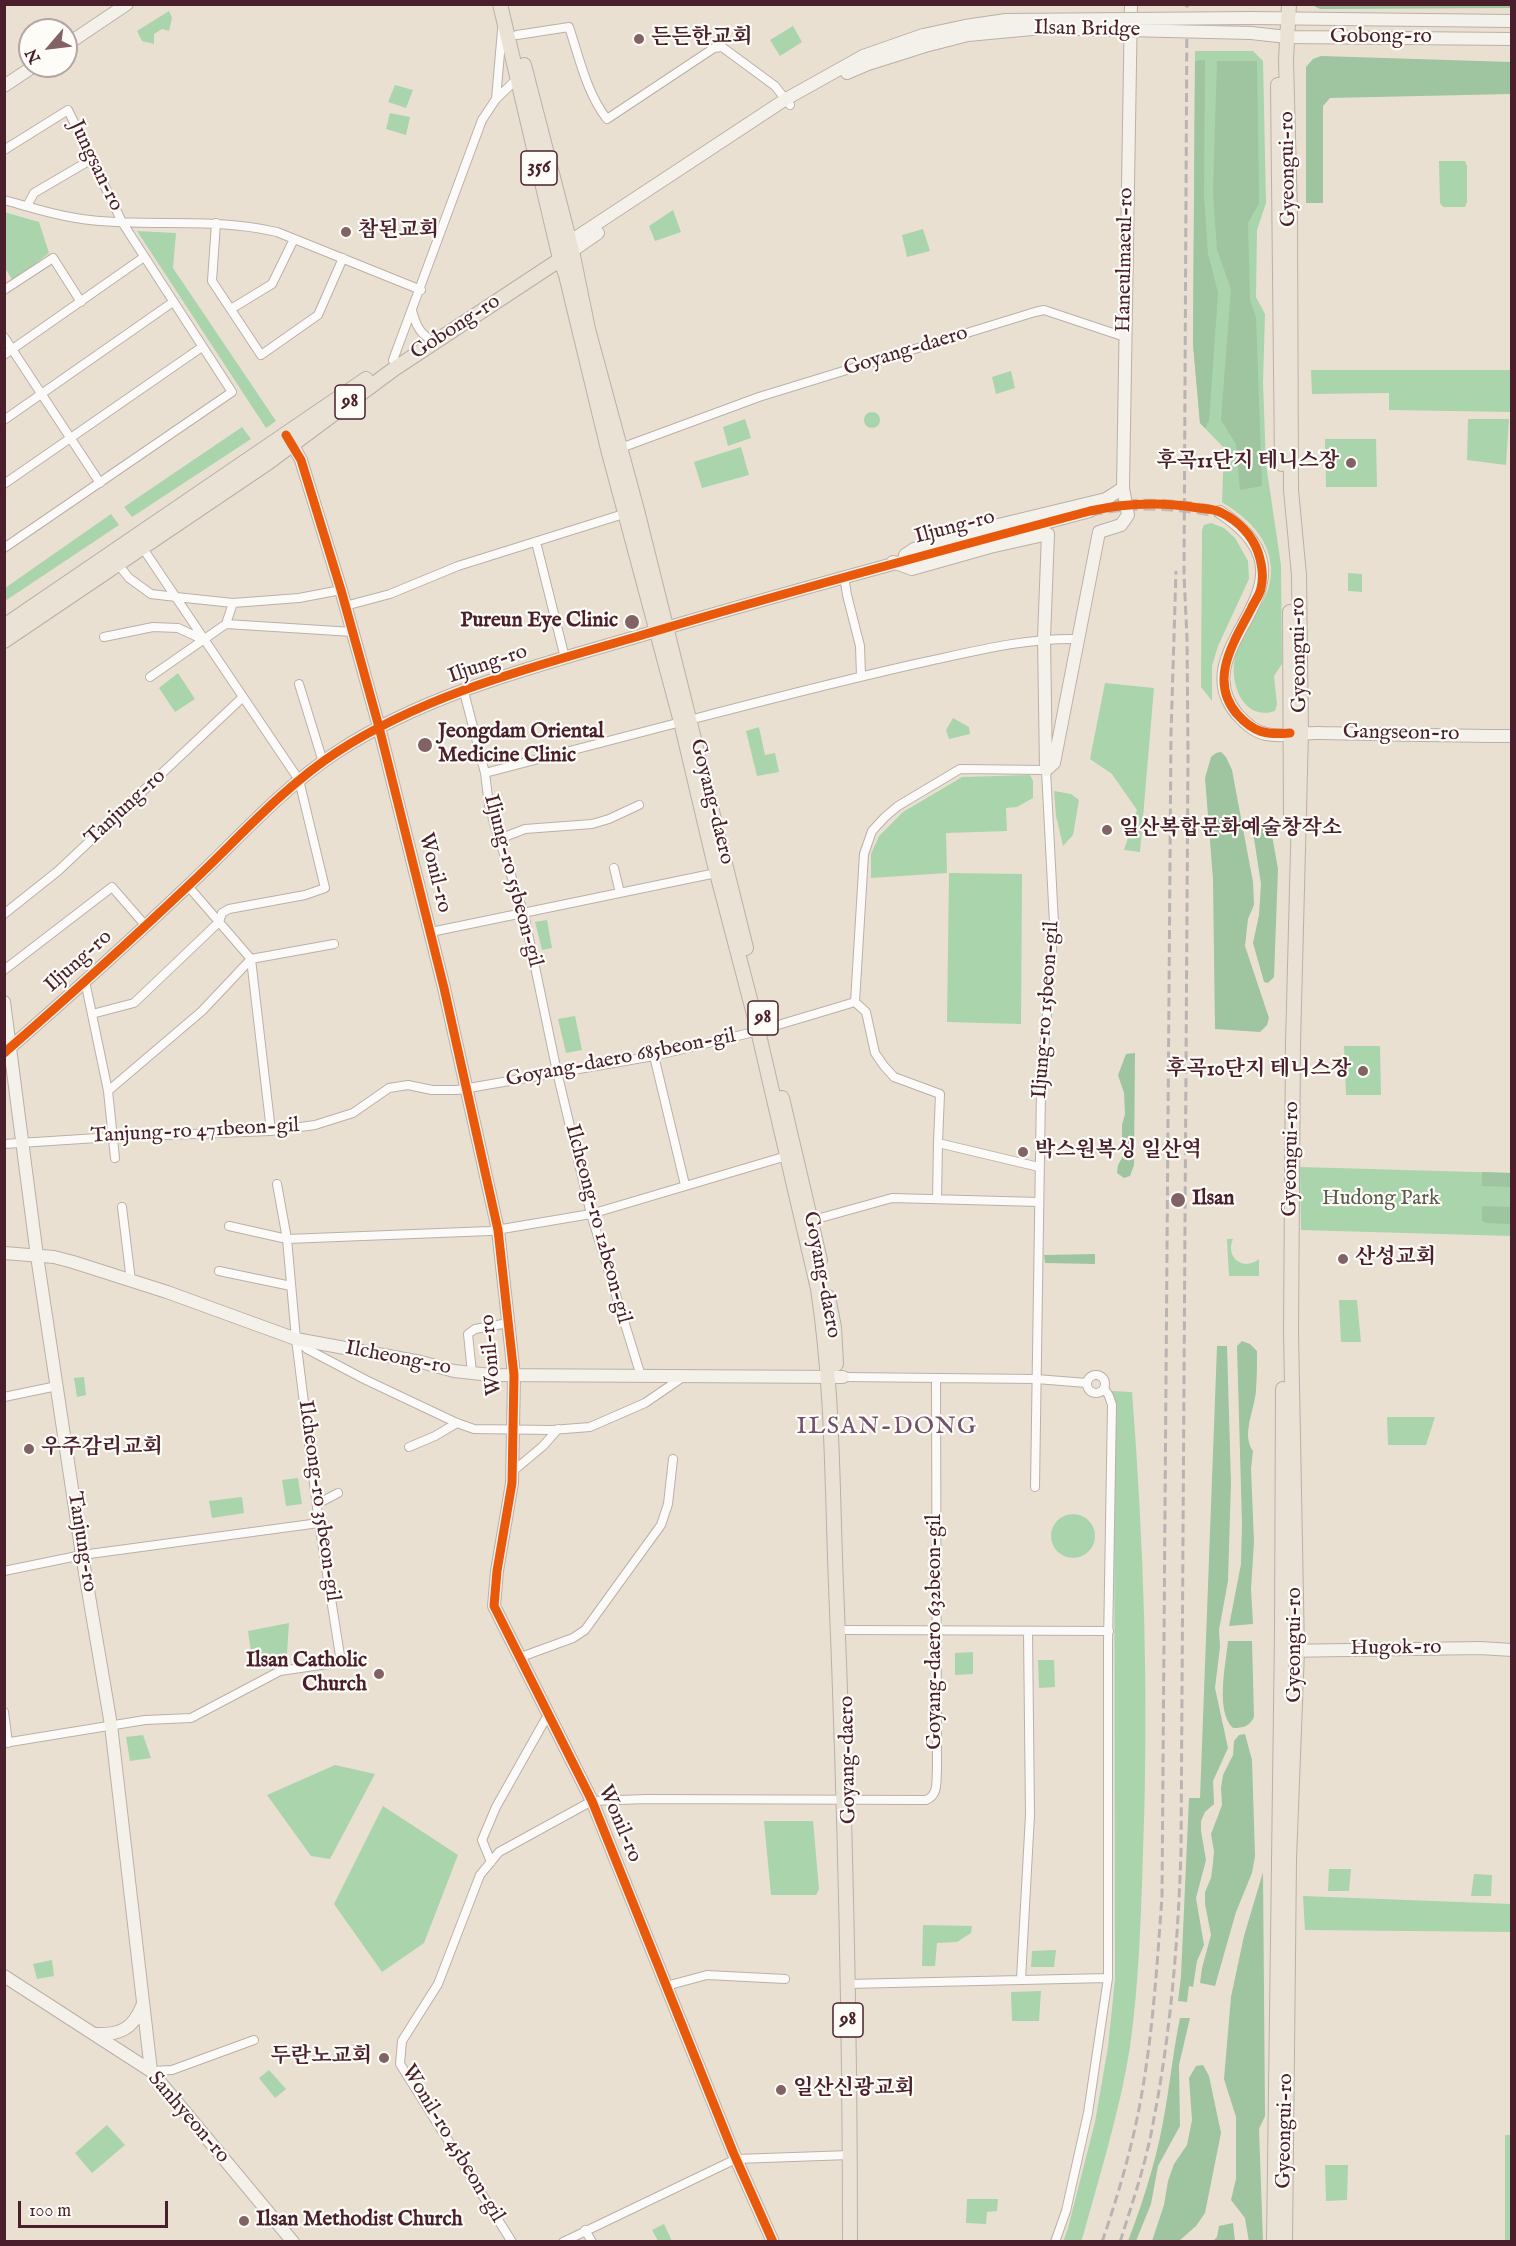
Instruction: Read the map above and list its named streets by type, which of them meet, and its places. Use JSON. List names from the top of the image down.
{
  "streets": {
    "main road": [
      "Gobong-ro",
      "356",
      "Gyeongui-ro",
      "Goyang-daero",
      "98"
    ],
    "street": [
      "Ilsan Bridge",
      "Jungsan-ro",
      "Haneulmaeul-ro",
      "Iljung-ro",
      "Gangseon-ro",
      "Tanjung-ro",
      "Wonil-ro",
      "Iljung-ro 55beon-gil",
      "Iljung-ro 15beon-gil",
      "Goyang-daero 685beon-gil",
      "Tanjung-ro 471beon-gil",
      "Ilcheong-ro 12beon-gil",
      "Ilcheong-ro",
      "Ilcheong-ro 35beon-gil",
      "Goyang-daero 632beon-gil",
      "Hugok-ro",
      "Sanhyeon-ro",
      "Wonil-ro 45beon-gil"
    ]
  },
  "crossings": [
    ["Ilsan Bridge", "Gobong-ro"],
    ["Gobong-ro", "Gyeongui-ro"],
    ["Gobong-ro", "Goyang-daero"],
    ["Gobong-ro", "Wonil-ro"],
    ["Gyeongui-ro", "Gangseon-ro"],
    ["Gyeongui-ro", "Hugok-ro"],
    ["Haneulmaeul-ro", "Goyang-daero"],
    ["Haneulmaeul-ro", "Iljung-ro"],
    ["Goyang-daero", "Iljung-ro"],
    ["Goyang-daero", "Iljung-ro 55beon-gil"],
    ["Goyang-daero", "Iljung-ro 15beon-gil"],
    ["Goyang-daero", "Goyang-daero 685beon-gil"],
    ["Goyang-daero", "Ilcheong-ro"],
    ["Goyang-daero", "Goyang-daero 632beon-gil"],
    ["Iljung-ro", "Tanjung-ro"],
    ["Iljung-ro", "Wonil-ro"],
    ["Iljung-ro", "Iljung-ro 55beon-gil"],
    ["Iljung-ro", "Iljung-ro 15beon-gil"],
    ["Iljung-ro", "Tanjung-ro 471beon-gil"],
    ["Tanjung-ro", "Tanjung-ro 471beon-gil"],
    ["Tanjung-ro", "Ilcheong-ro"],
    ["Tanjung-ro", "Ilcheong-ro 35beon-gil"],
    ["Tanjung-ro", "Sanhyeon-ro"],
    ["Wonil-ro", "Goyang-daero 685beon-gil"],
    ["Wonil-ro", "Tanjung-ro 471beon-gil"],
    ["Wonil-ro", "Ilcheong-ro"],
    ["Wonil-ro", "Wonil-ro 45beon-gil"],
    ["Iljung-ro 55beon-gil", "Goyang-daero 685beon-gil"],
    ["Iljung-ro 55beon-gil", "Ilcheong-ro 12beon-gil"],
    ["Goyang-daero 685beon-gil", "Tanjung-ro 471beon-gil"],
    ["Goyang-daero 685beon-gil", "Ilcheong-ro 12beon-gil"],
    ["Ilcheong-ro 12beon-gil", "Ilcheong-ro"],
    ["Ilcheong-ro", "Ilcheong-ro 35beon-gil"]
  ],
  "districts": ["ILSAN-DONG"],
  "parks": ["Hudong Park"],
  "places": [
    "든든한교회",
    "참된교회",
    "후곡11단지 테니스장",
    "Pureun Eye Clinic",
    "Jeongdam Oriental Medicine Clinic",
    "일산복합문화예술창작소",
    "후곡10단지 테니스장",
    "박스원복싱 일산역",
    "Ilsan",
    "산성교회",
    "우주감리교회",
    "Ilsan Catholic Church",
    "두란노교회",
    "일산신광교회",
    "Ilsan Methodist Church"
  ],
  "scale_bar": "100 m",
  "north": "bottom left"
}
